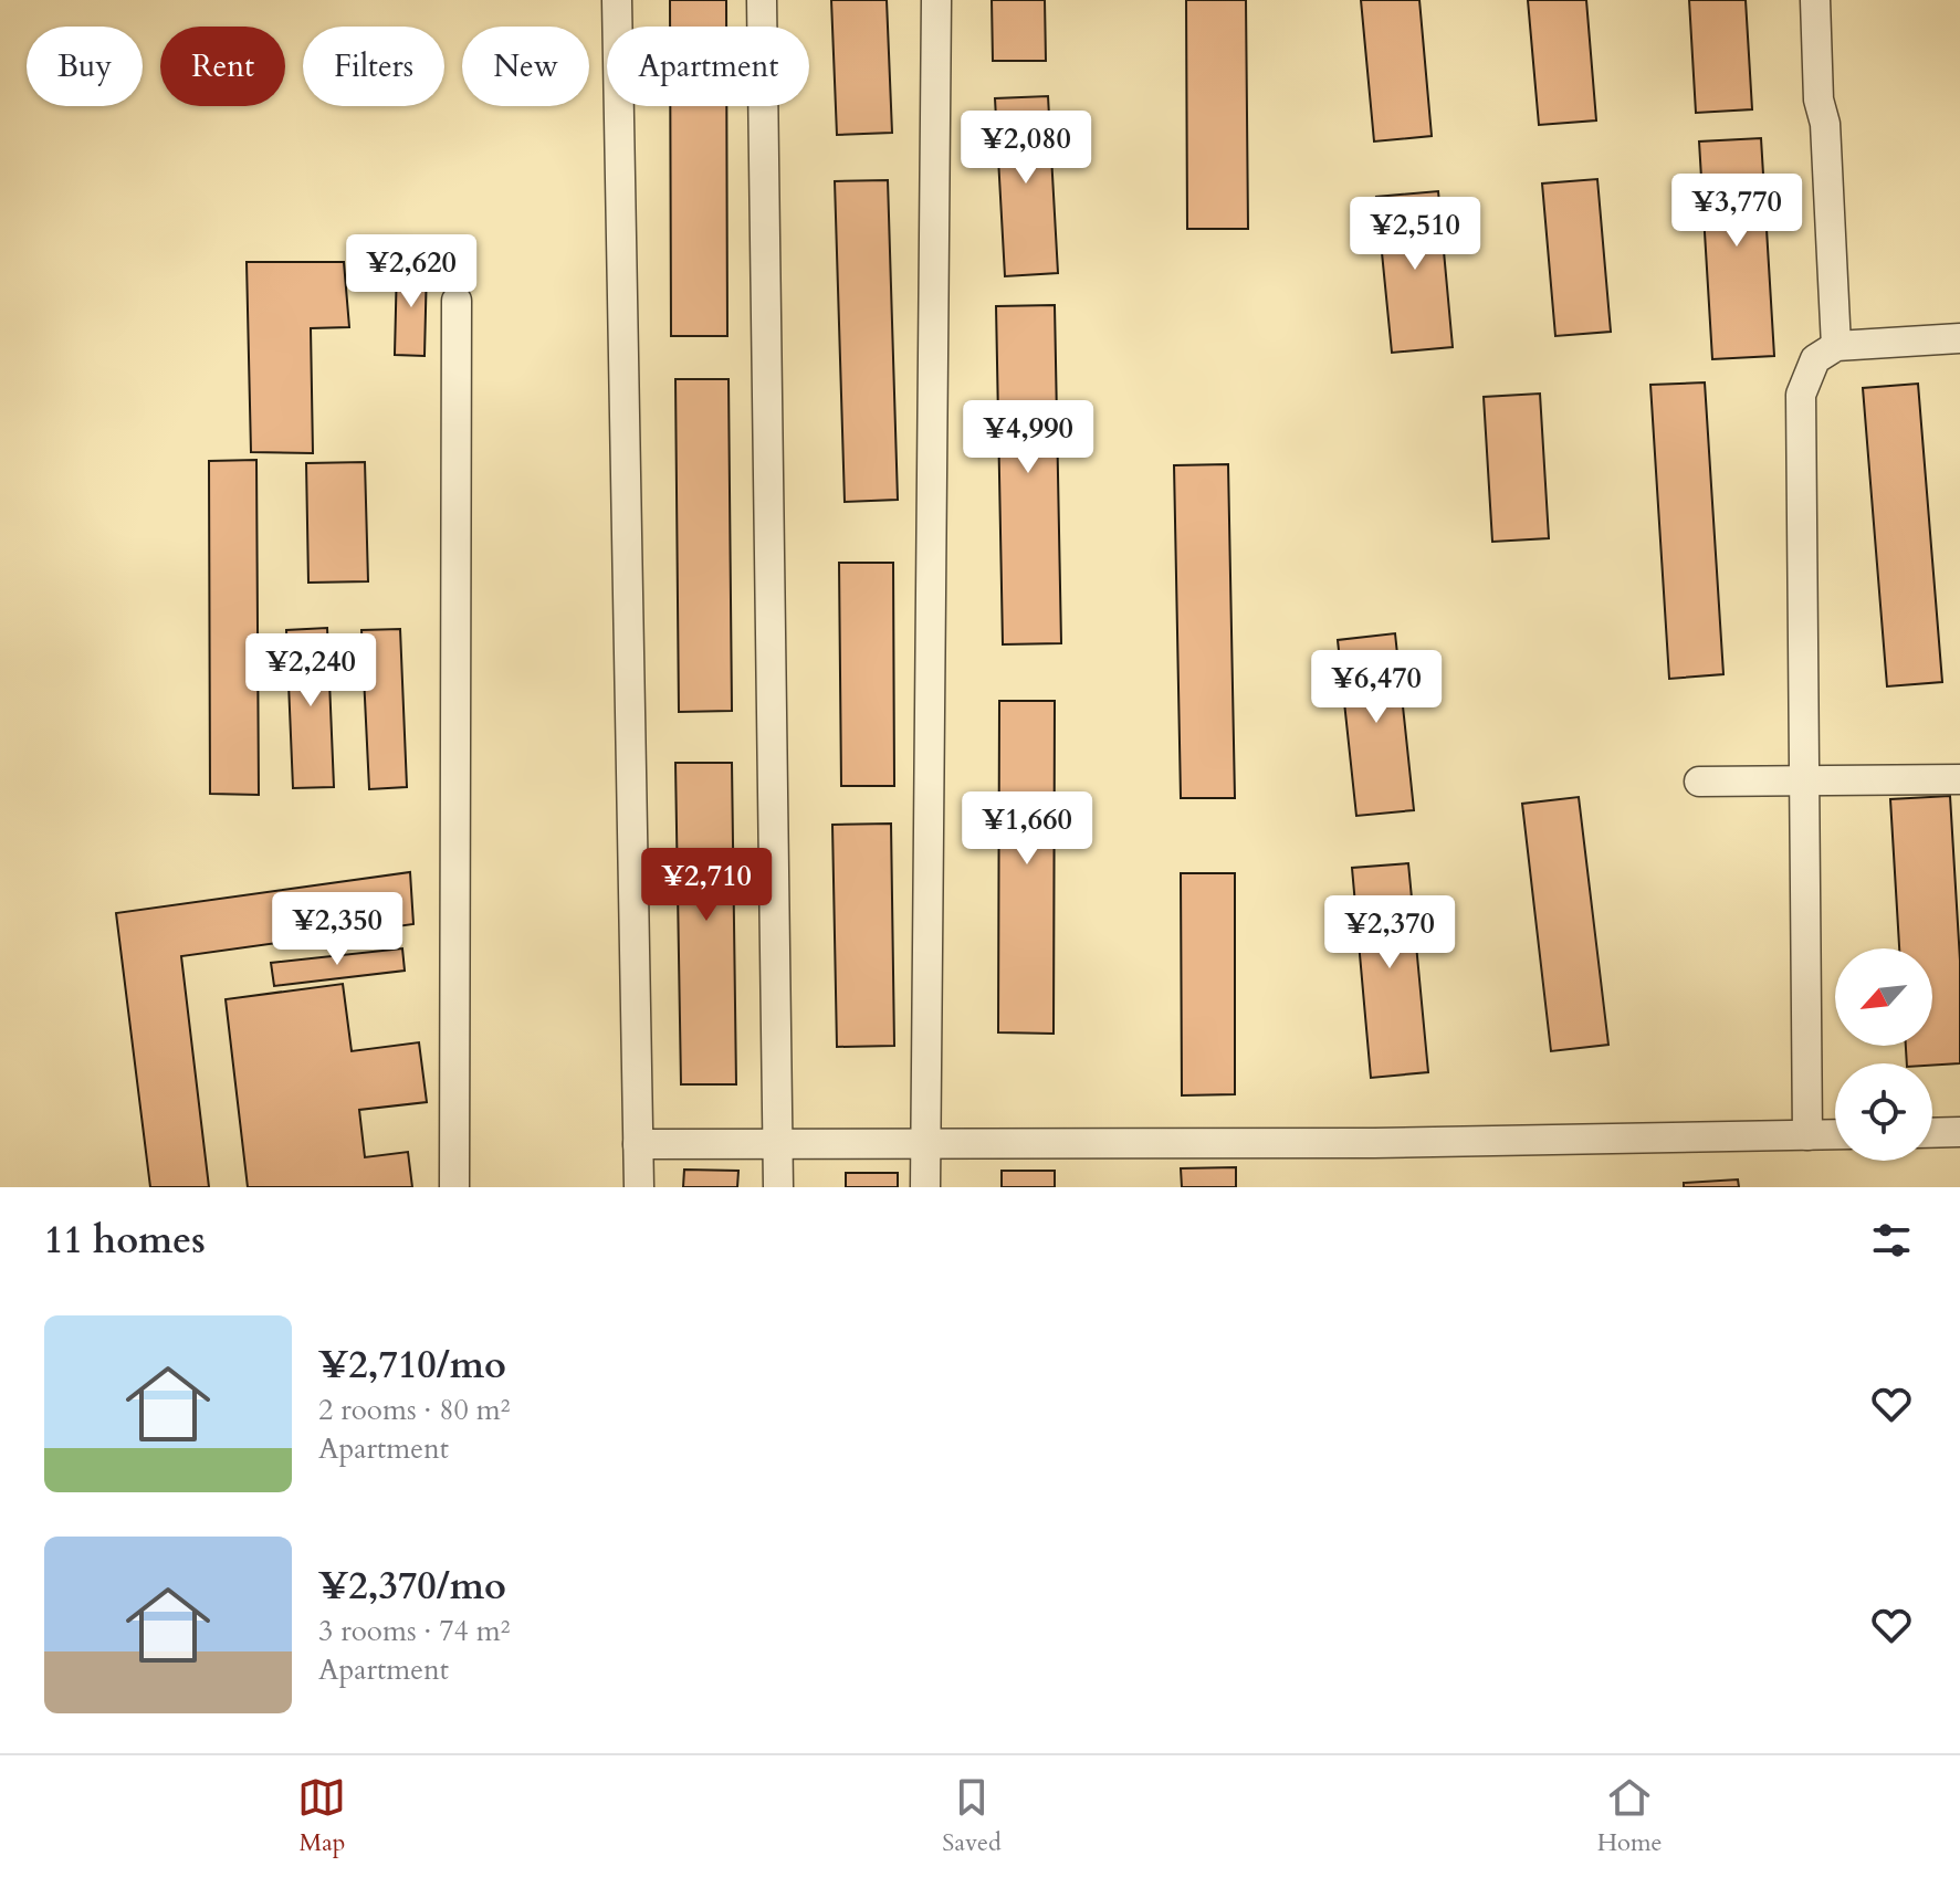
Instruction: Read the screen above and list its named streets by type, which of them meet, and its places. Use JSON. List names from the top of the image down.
{
  "north": "bottom left",
  "page": {
    "chip": [
      "Buy",
      "Rent",
      "Filters",
      "New",
      "Apartment"
    ],
    "price": [
      "¥2,080",
      "¥3,770",
      "¥2,510",
      "¥2,620",
      "¥4,990",
      "¥2,240",
      "¥6,470",
      "¥1,660",
      "¥2,710",
      "¥2,350",
      "¥2,370"
    ],
    "heading": "11 homes",
    "list": [
      {
        "name": "¥2,710/mo",
        "note": "2 rooms · 80 m² · Apartment"
      },
      {
        "name": "¥2,370/mo",
        "note": "3 rooms · 74 m² · Apartment"
      }
    ],
    "tabs": ["Map", "Saved", "Home"]
  }
}
